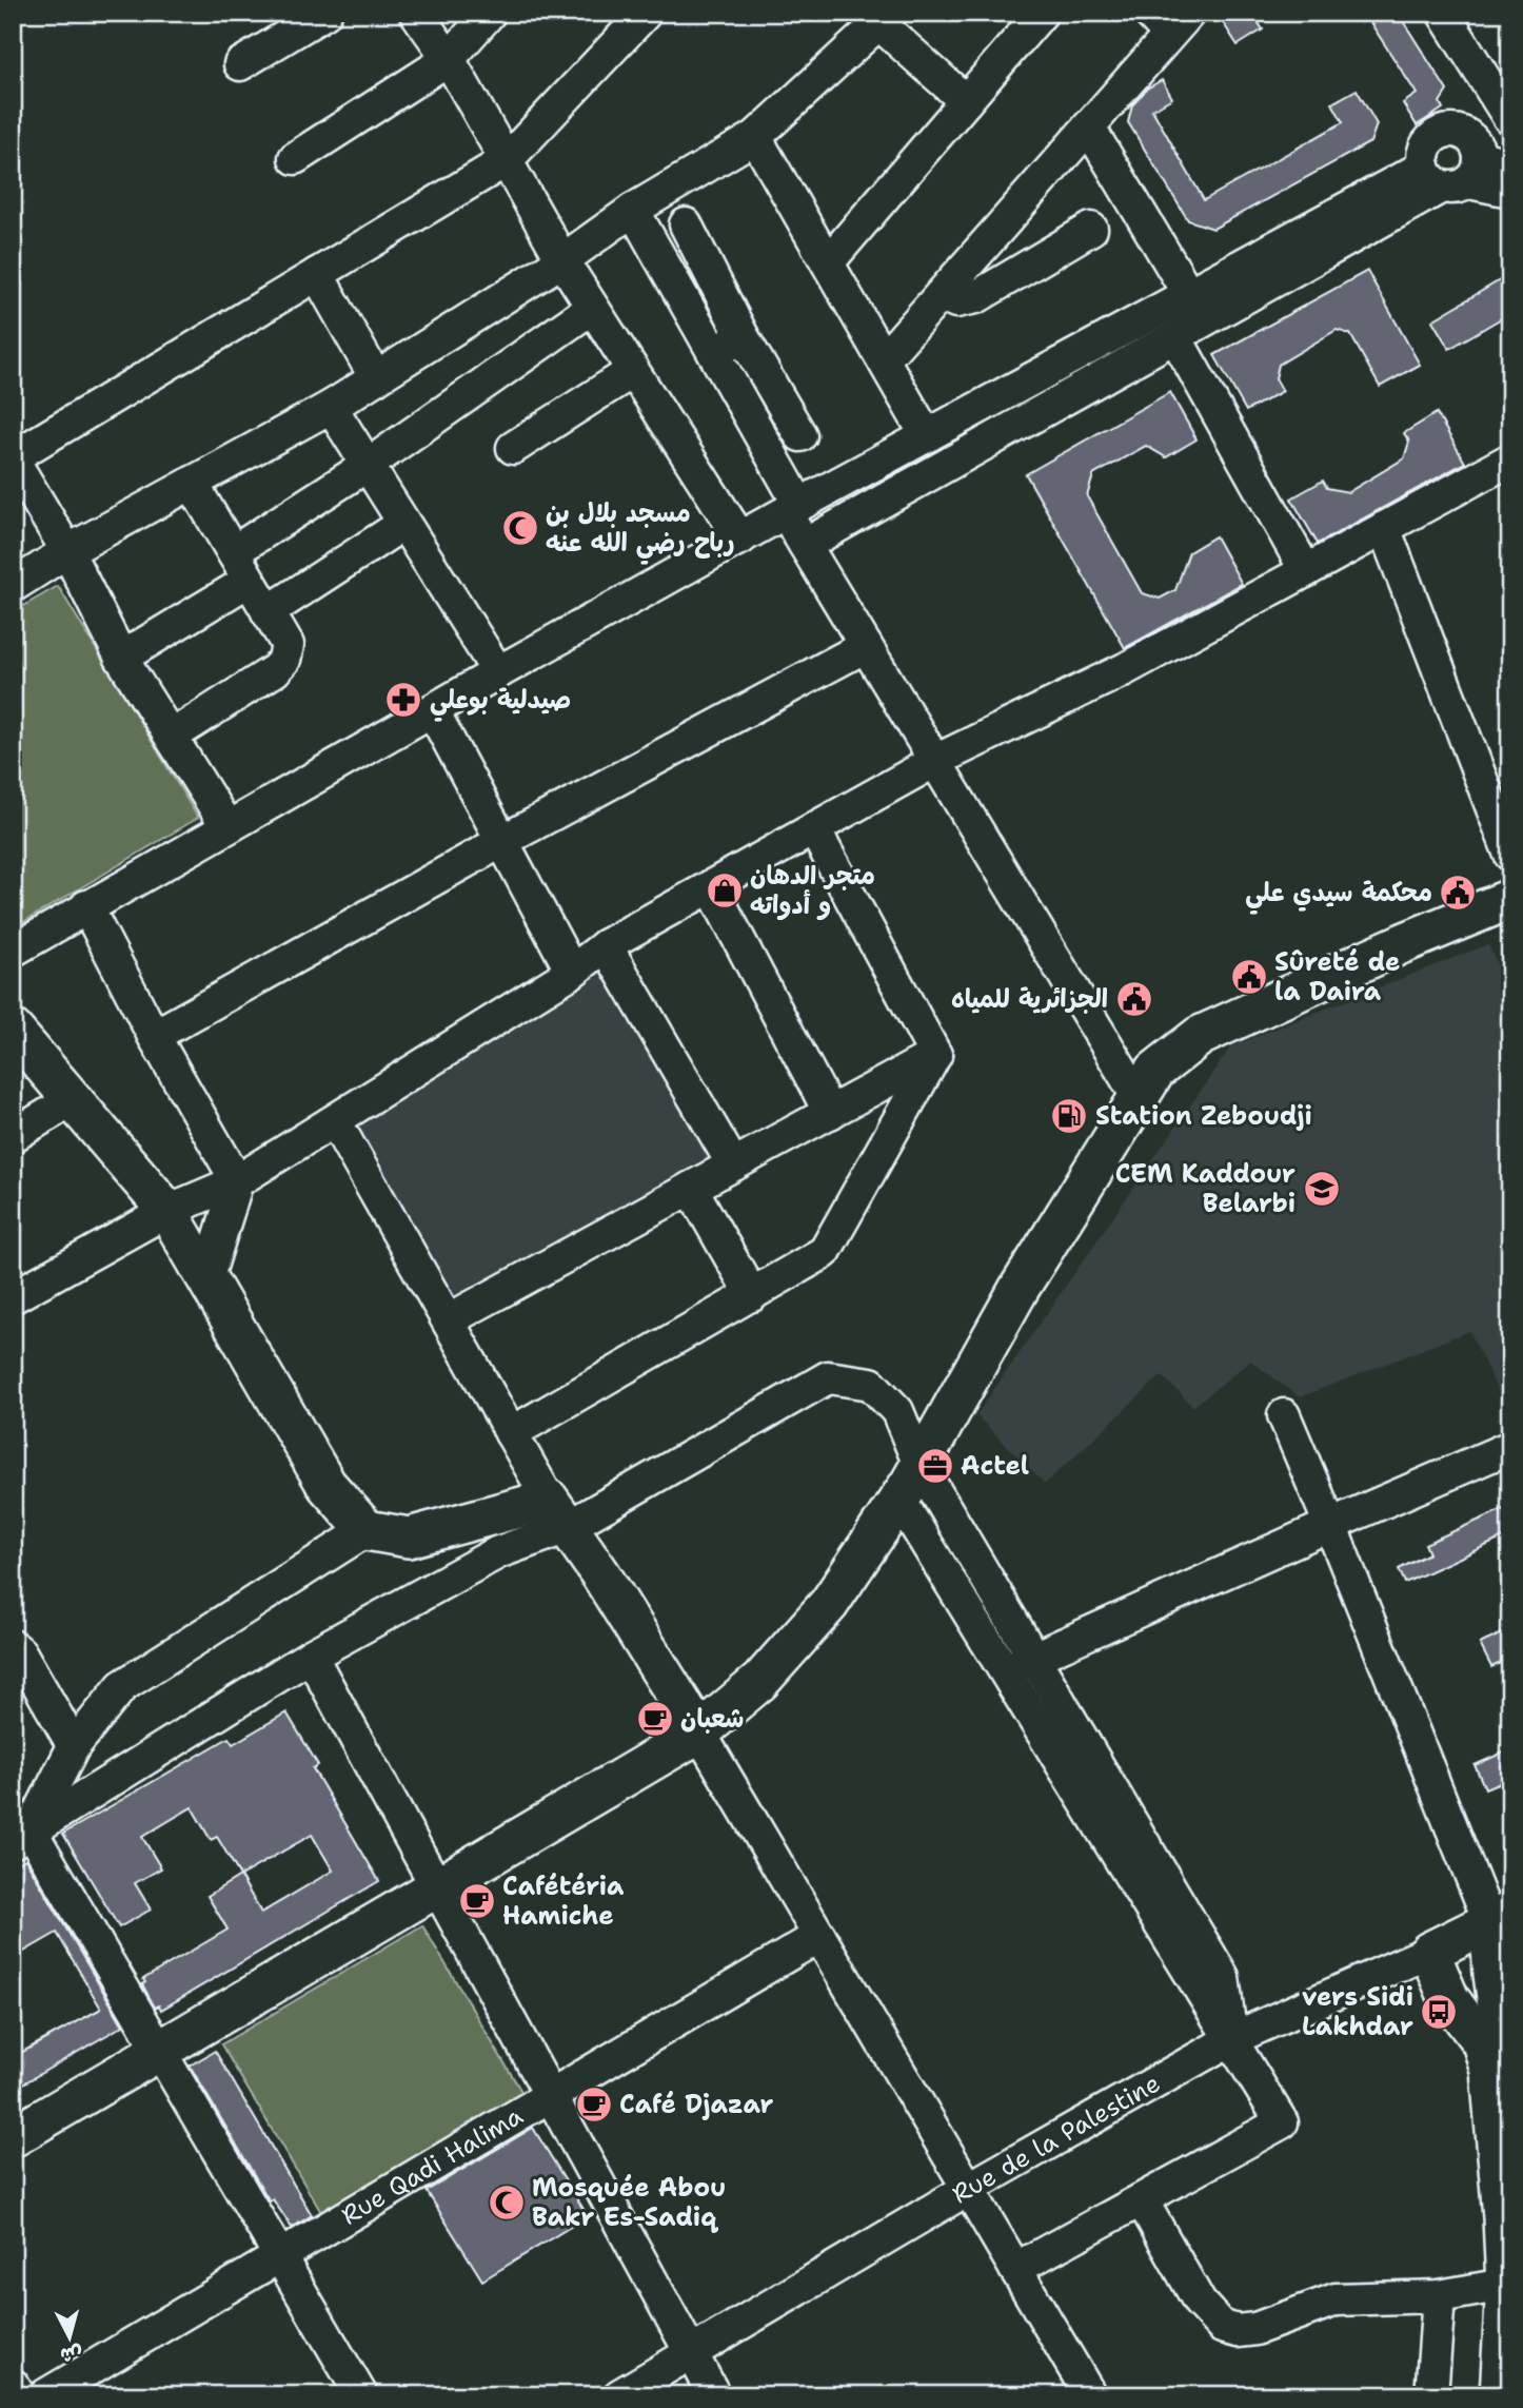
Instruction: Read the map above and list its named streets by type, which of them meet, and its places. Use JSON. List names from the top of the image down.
{
  "streets": {
    "main road": ["Rue de la Palestine"],
    "street": ["Rue Qadi Halima"]
  },
  "places": {
    "mosque": ["مسجد بلال بن رباح رضي الله عنه", "Mosquée Abou Bakr Es-Sadiq"],
    "pharmacy": ["صيدلية بوعلي"],
    "shop": ["متجر الدهان و أدواته"],
    "public building": ["محكمة سيدي علي", "Sûreté de la Daira", "الجزائرية للمياه"],
    "fuel station": ["Station Zeboudji"],
    "school or university": ["CEM Kaddour Belarbi"],
    "office": ["Actel"],
    "cafe": ["شعبان", "Cafétéria Hamiche", "Café Djazar"],
    "bus stop": ["vers Sidi Lakhdar"]
  },
  "north": "bottom"
}
